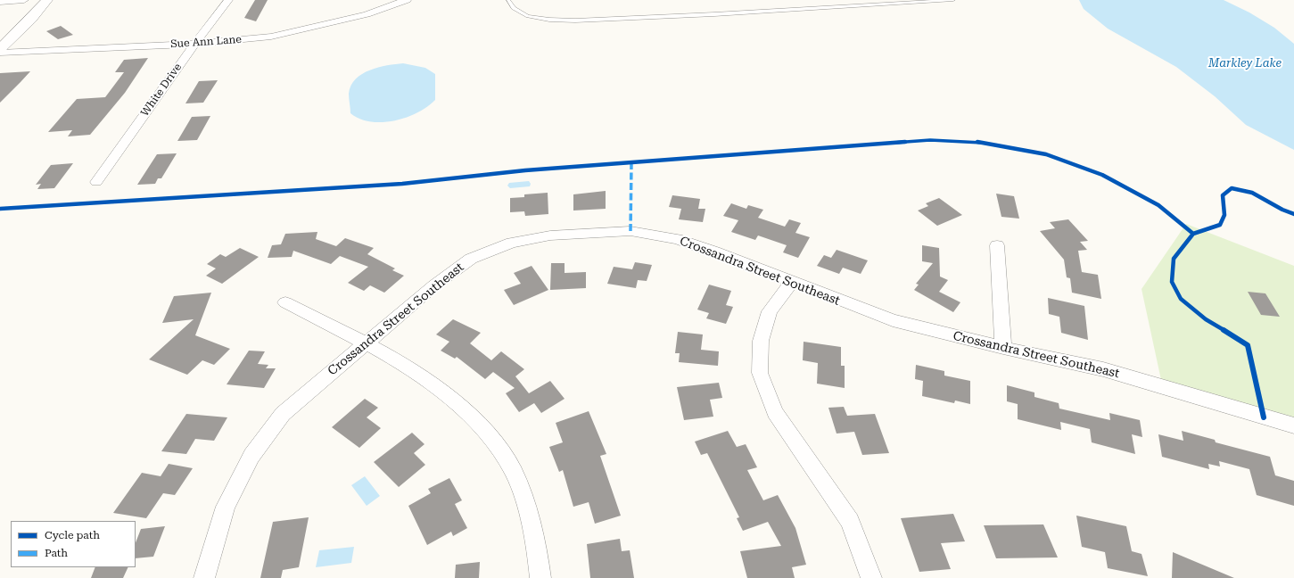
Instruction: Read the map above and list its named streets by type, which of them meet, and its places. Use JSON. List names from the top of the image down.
{
  "streets": {
    "street": ["Sue Ann Lane", "White Drive", "Crossandra Street Southeast"]
  },
  "crossings": [
    ["Sue Ann Lane", "White Drive"]
  ],
  "water": ["Markley Lake"],
  "legend": ["Cycle path", "Path"]
}
